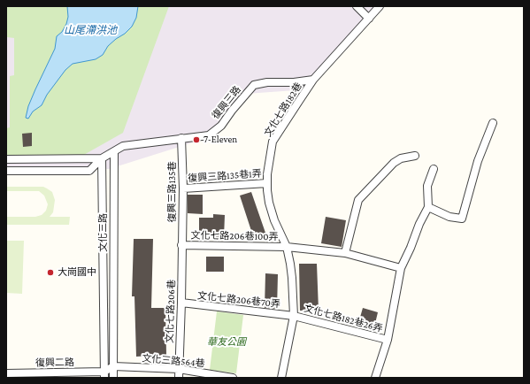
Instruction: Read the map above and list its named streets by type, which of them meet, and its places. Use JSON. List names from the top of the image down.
{
  "streets": {
    "street": [
      "復興三路",
      "文化七路182巷",
      "復興三路135巷1弄",
      "復興三路135巷",
      "文化三路",
      "文化七路206巷100弄",
      "文化七路206巷70弄",
      "文化七路206巷",
      "文化七路182巷26弄",
      "文化三路564巷",
      "復興二路"
    ]
  },
  "crossings": [
    ["復興三路", "文化七路182巷"],
    ["復興三路", "復興三路135巷"],
    ["復興三路", "文化三路"],
    ["文化七路182巷", "復興三路135巷1弄"],
    ["文化七路182巷", "文化七路206巷100弄"],
    ["文化七路182巷", "文化七路206巷70弄"],
    ["文化七路182巷", "文化七路182巷26弄"],
    ["復興三路135巷1弄", "復興三路135巷"],
    ["復興三路135巷", "文化七路206巷100弄"],
    ["復興三路135巷", "文化七路206巷"],
    ["文化三路", "文化三路564巷"],
    ["文化三路", "復興二路"],
    ["文化七路206巷100弄", "文化七路206巷"],
    ["文化七路206巷70弄", "文化七路206巷"],
    ["文化七路206巷70弄", "文化七路182巷26弄"],
    ["文化七路206巷", "文化三路564巷"]
  ],
  "water": ["山尾滯洪池"],
  "parks": ["華友公園"],
  "places": ["7-Eleven", "大崗國中"]
}
